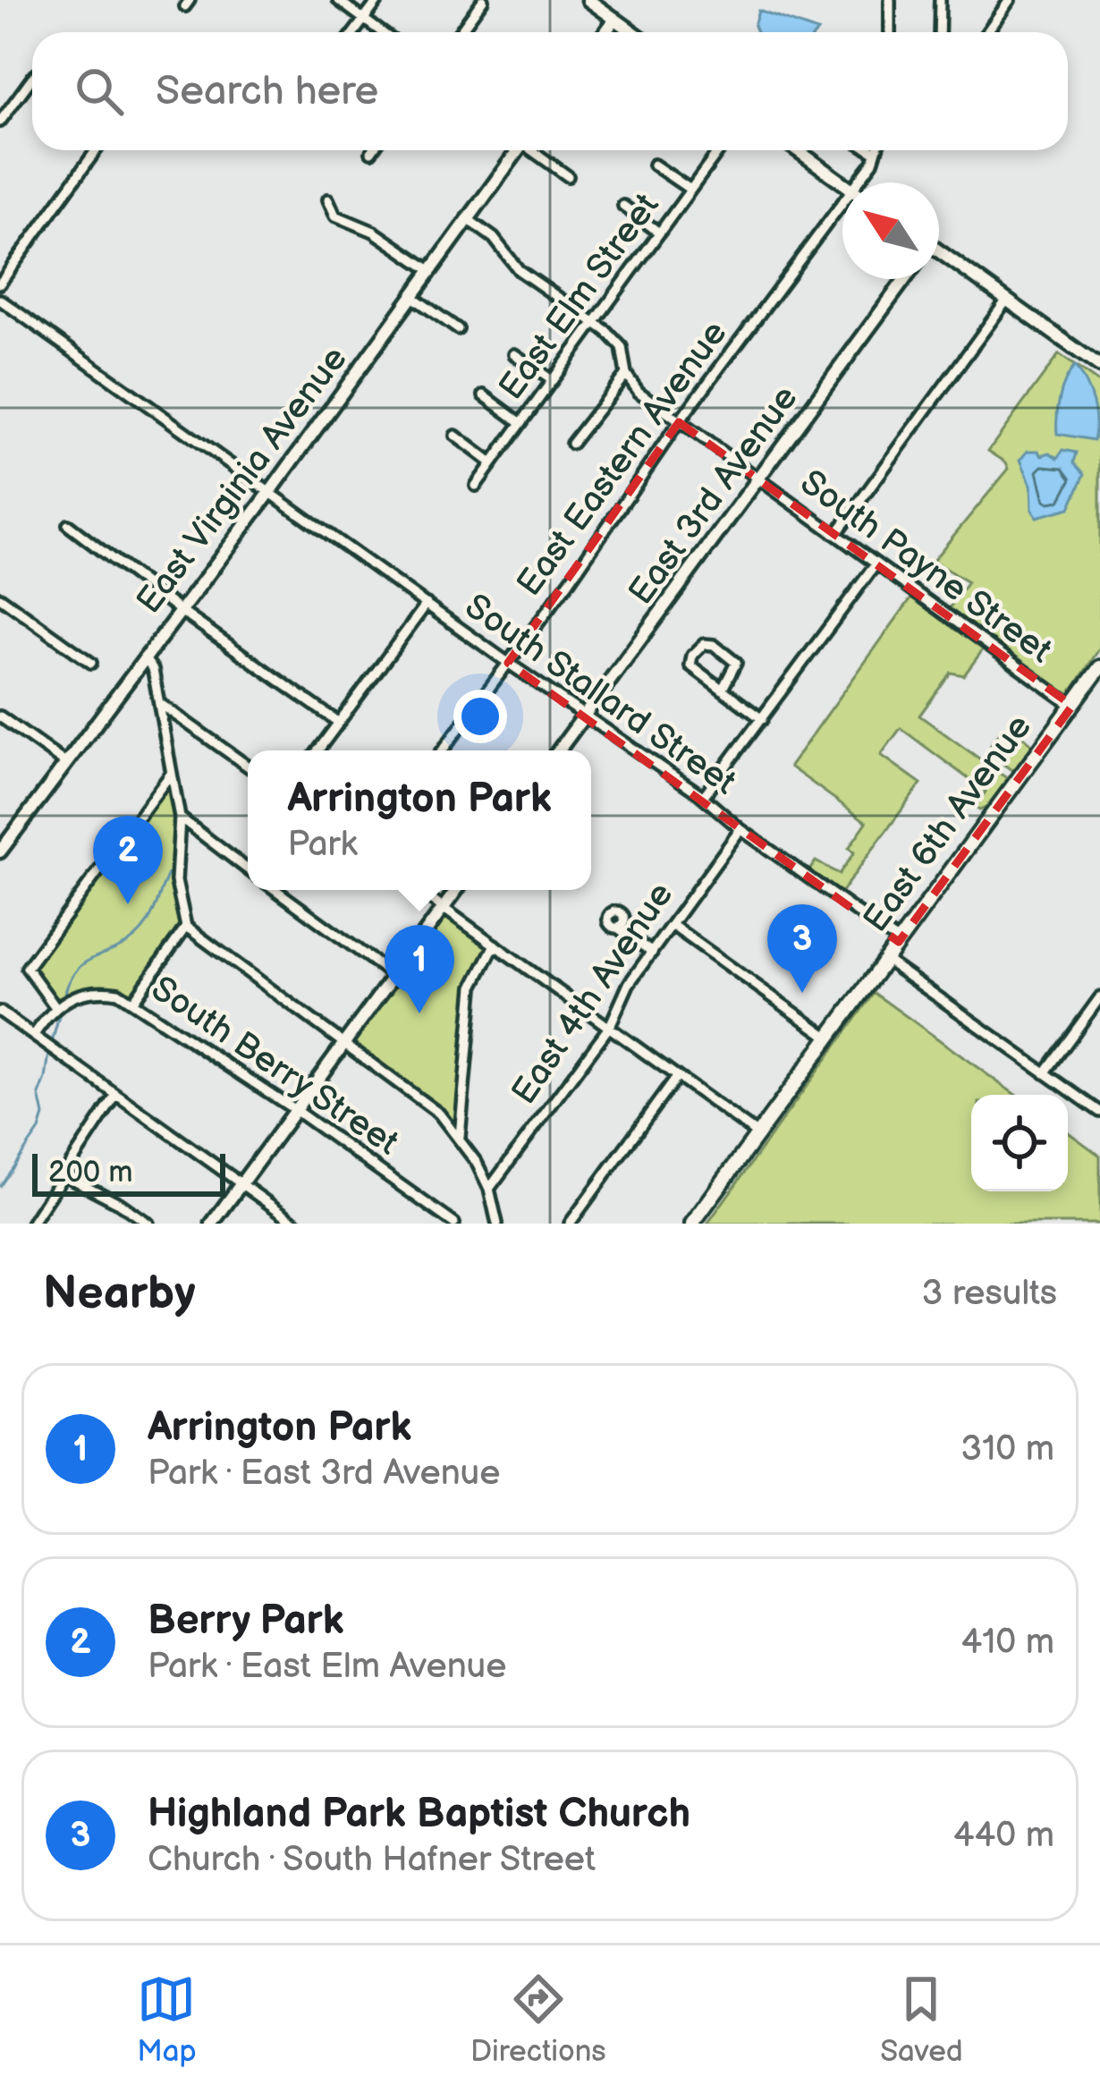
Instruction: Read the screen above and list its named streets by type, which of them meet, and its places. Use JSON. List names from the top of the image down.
{
  "streets": {
    "main road": ["East 6th Avenue"],
    "street": [
      "East Elm Street",
      "East Eastern Avenue",
      "East Virginia Avenue",
      "East 3rd Avenue",
      "South Payne Street",
      "South Stallard Street",
      "East 4th Avenue",
      "South Berry Street"
    ]
  },
  "crossings": [
    ["East Elm Street", "South Payne Street"],
    ["East Eastern Avenue", "South Payne Street"],
    ["East Eastern Avenue", "South Stallard Street"],
    ["East Virginia Avenue", "South Payne Street"],
    ["East Virginia Avenue", "South Stallard Street"],
    ["East 3rd Avenue", "South Payne Street"],
    ["East 3rd Avenue", "South Stallard Street"],
    ["South Payne Street", "East 6th Avenue"],
    ["South Stallard Street", "East 6th Avenue"],
    ["South Stallard Street", "East 4th Avenue"]
  ],
  "scale_bar": "200 m",
  "north": "top left",
  "page": {
    "search": "Search here",
    "popup": ["Arrington Park", "Park"],
    "pins": ["2", "3", "1"],
    "scale": "200 m",
    "heading": ["Nearby", "3 results"],
    "list": [
      {
        "mark": "1",
        "name": "Arrington Park",
        "note": "Park · East 3rd Avenue",
        "value": "310 m"
      },
      {
        "mark": "2",
        "name": "Berry Park",
        "note": "Park · East Elm Avenue",
        "value": "410 m"
      },
      {
        "mark": "3",
        "name": "Highland Park Baptist Church",
        "note": "Church · South Hafner Street",
        "value": "440 m"
      }
    ],
    "nav": ["Map", "Directions", "Saved"]
  }
}
